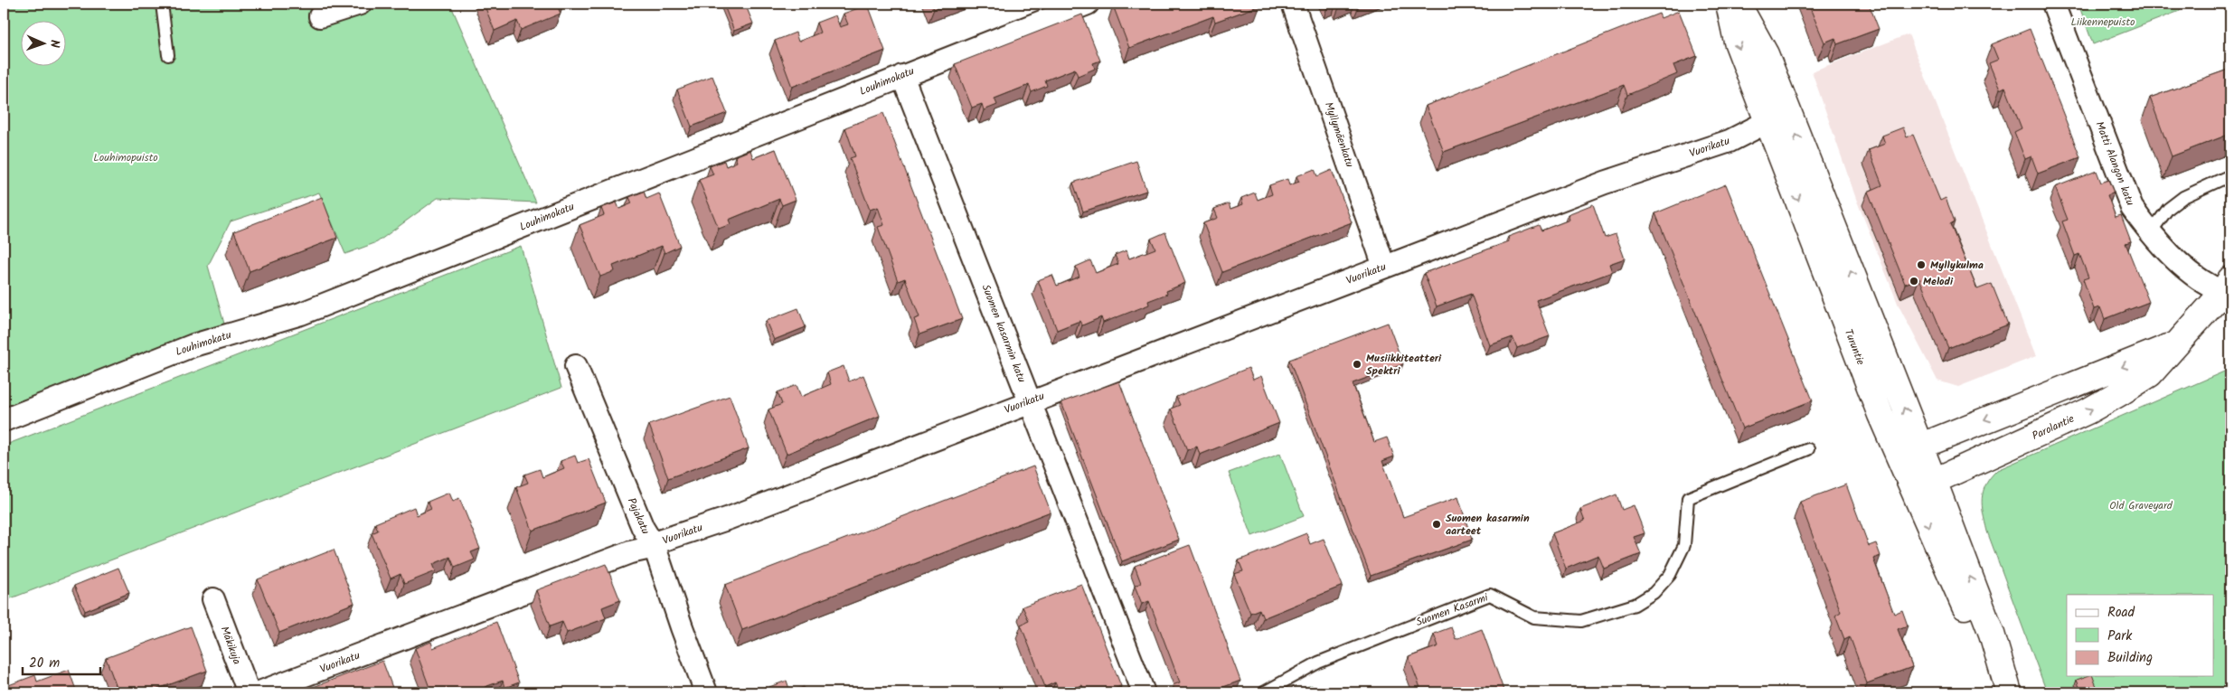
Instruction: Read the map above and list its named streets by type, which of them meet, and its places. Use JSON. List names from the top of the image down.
{
  "streets": {
    "main road": ["Parolantie"],
    "street": [
      "Louhimokatu",
      "Myllymäenkatu",
      "Vuorikatu",
      "Matti Alangon katu",
      "Suomen kasarmin katu",
      "Pajakatu",
      "Mäkikuja"
    ],
    "lane": ["Suomen Kasarmi"]
  },
  "crossings": [
    ["Louhimokatu", "Suomen kasarmin katu"],
    ["Myllymäenkatu", "Vuorikatu"],
    ["Vuorikatu", "Suomen kasarmin katu"],
    ["Vuorikatu", "Pajakatu"],
    ["Matti Alangon katu", "Parolantie"]
  ],
  "parks": ["Liikennepuisto", "Louhimopuisto", "Old Graveyard"],
  "places": [
    "Myllykulma",
    "Melodi",
    "Musiikkiteatteri Spektri",
    "Suomen kasarmin aarteet"
  ],
  "legend": ["Road", "Park", "Building"],
  "scale_bar": "20 m",
  "north": "right"
}
